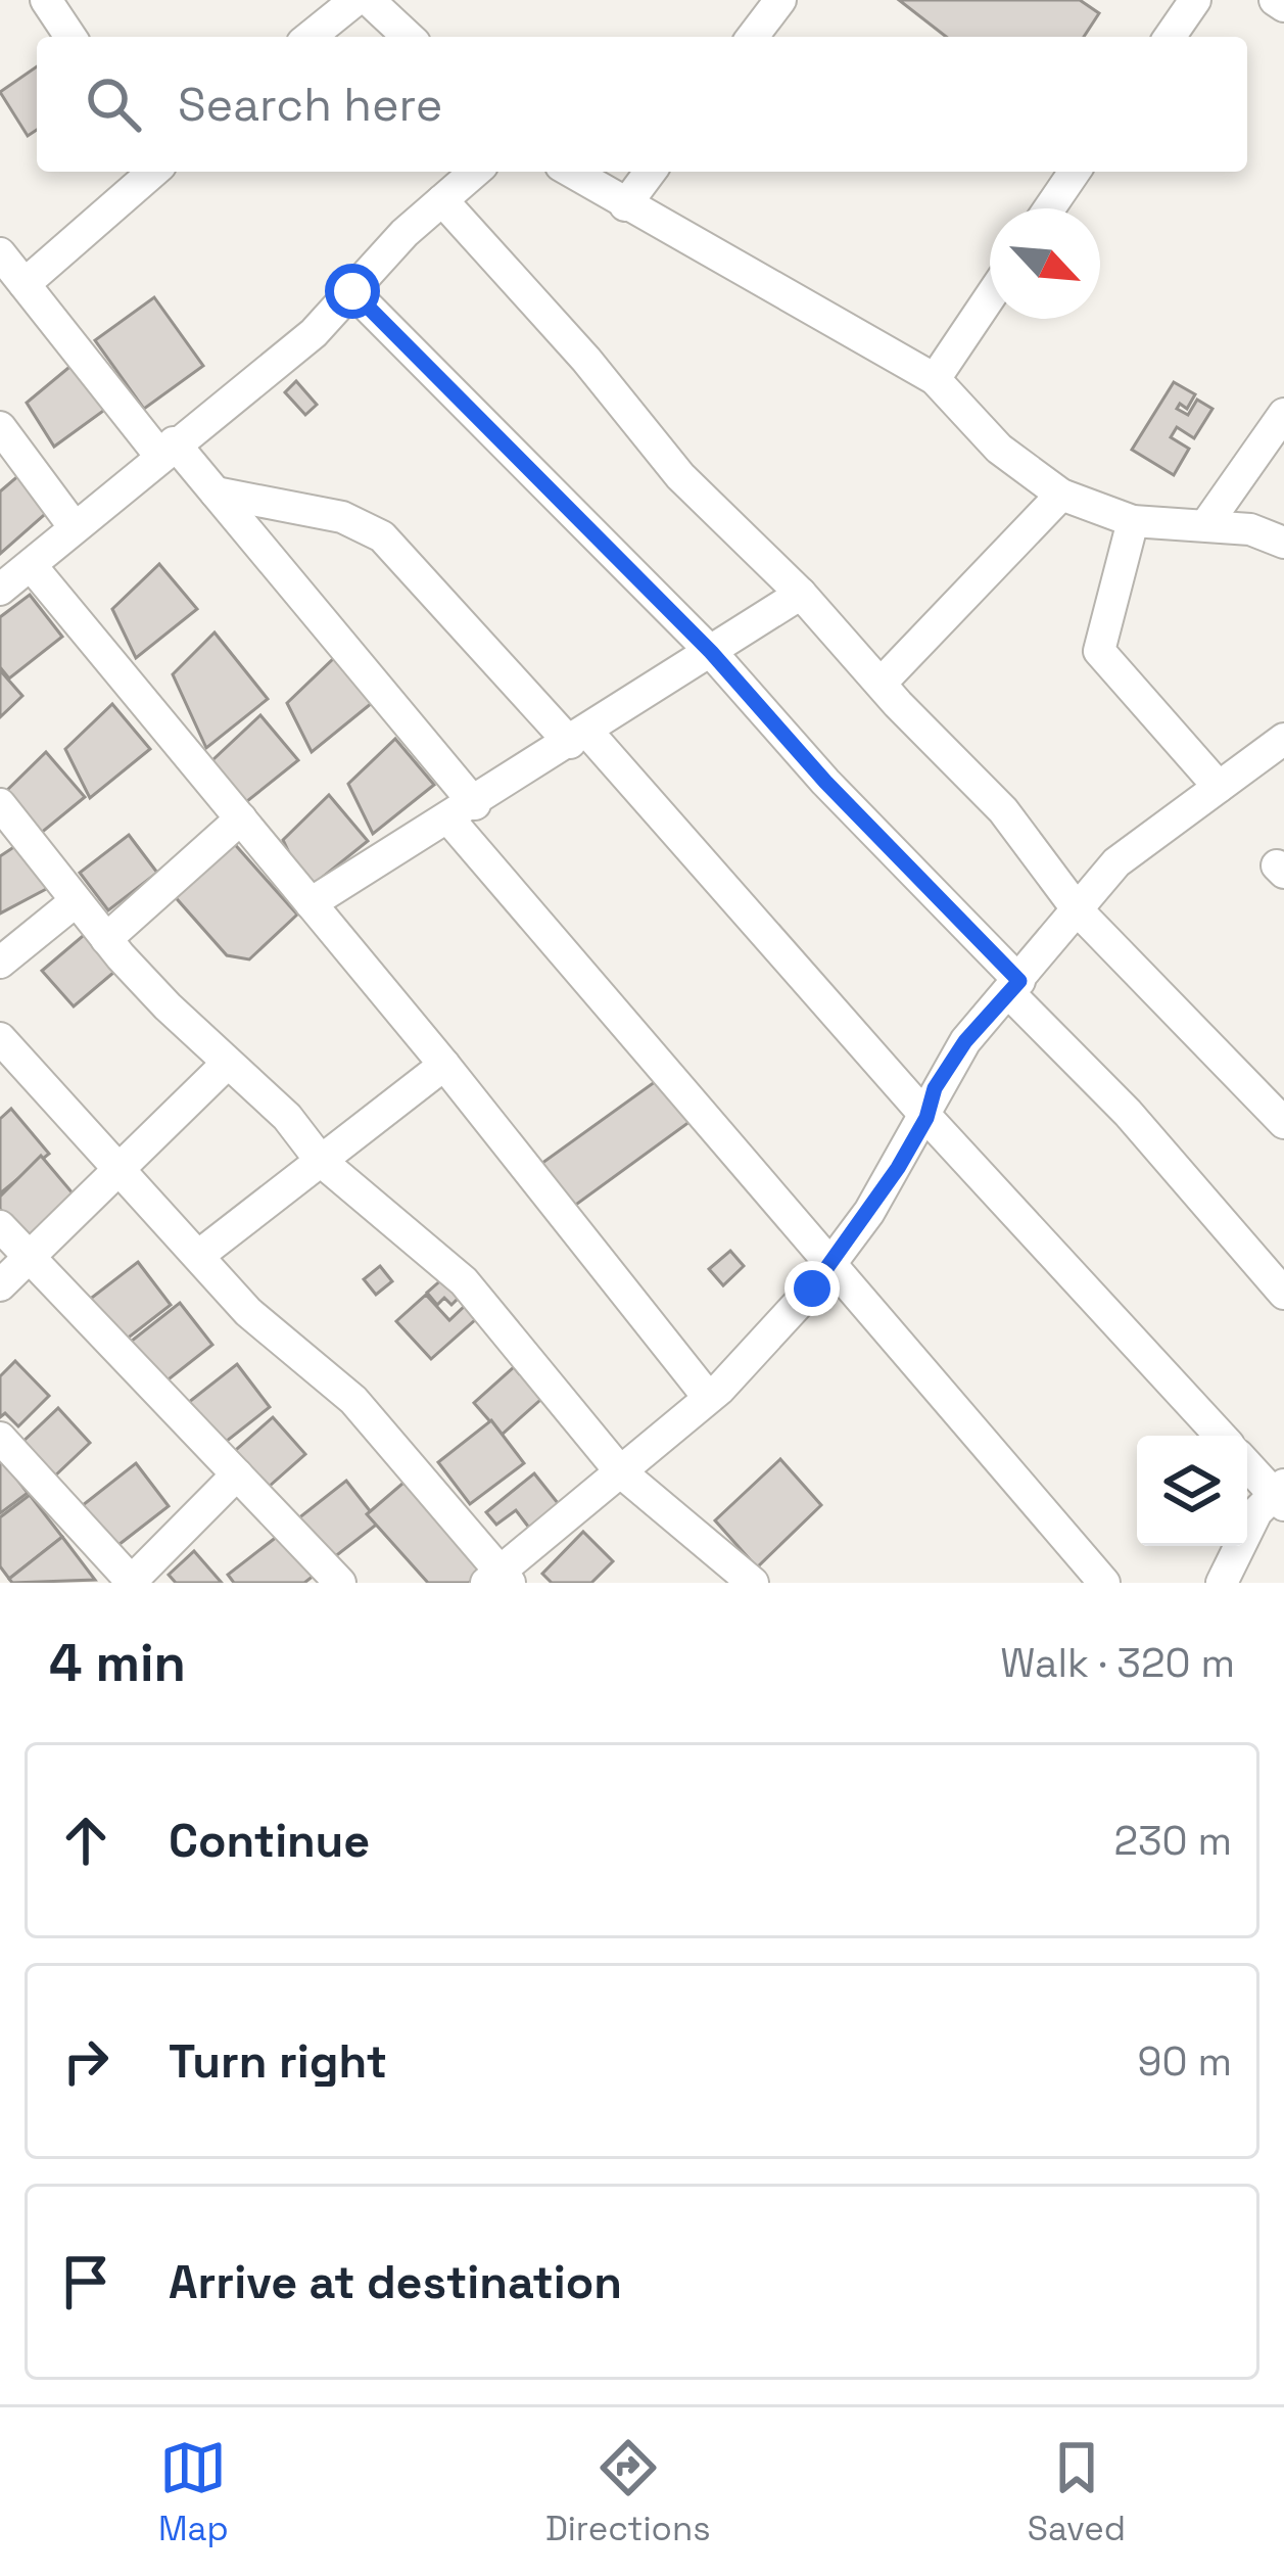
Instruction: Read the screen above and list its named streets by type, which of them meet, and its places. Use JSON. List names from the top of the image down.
{
  "north": "bottom right",
  "page": {
    "search": "Search here",
    "heading": ["4 min", "Walk · 320 m"],
    "list": [
      ["Continue", "230 m"],
      ["Turn right", "90 m"],
      "Arrive at destination"
    ],
    "nav": ["Map", "Directions", "Saved"]
  }
}
